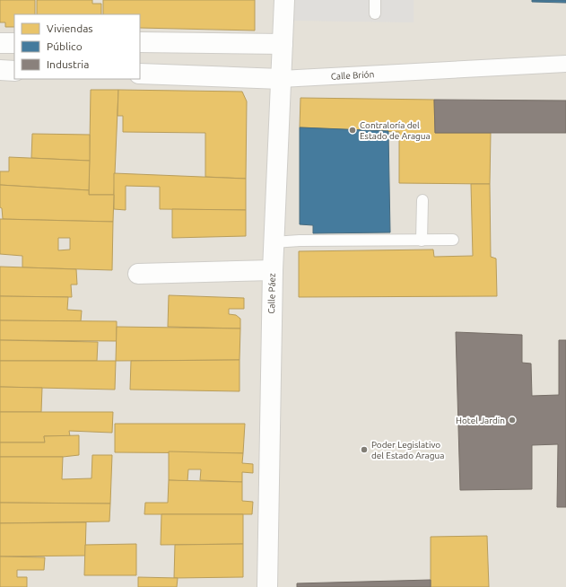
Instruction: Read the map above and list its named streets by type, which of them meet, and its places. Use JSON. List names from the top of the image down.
{
  "streets": {
    "street": ["Calle Brión", "Calle Páez"]
  },
  "crossings": [
    ["Calle Brión", "Calle Páez"]
  ],
  "places": ["Contraloría del Estado de Aragua", "Hotel Jardin", "Poder Legislativo del Estado Aragua"],
  "legend": ["Viviendas", "Público", "Industria"]
}
